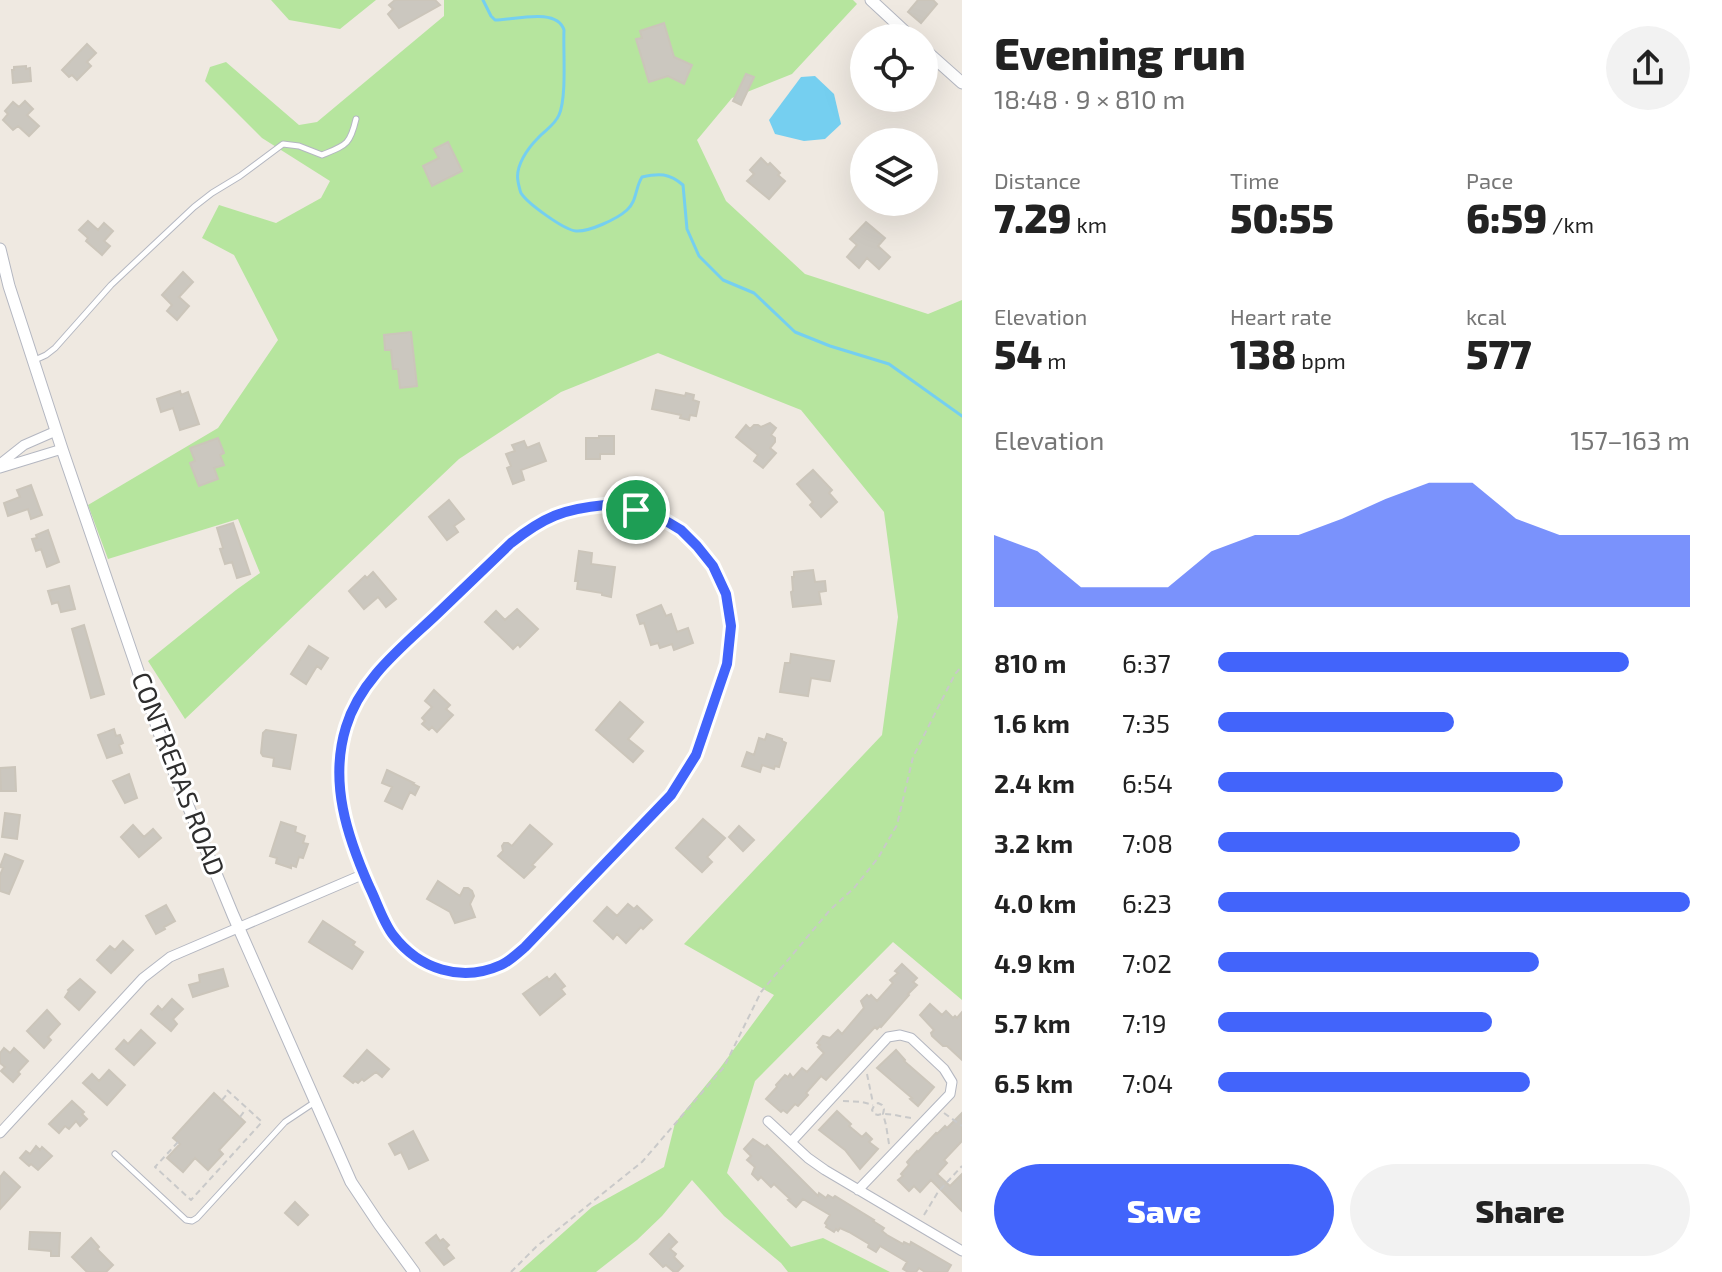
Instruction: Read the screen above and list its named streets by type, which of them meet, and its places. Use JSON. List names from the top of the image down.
{
  "streets": {
    "street": ["CONTRERAS ROAD"]
  },
  "page": {
    "heading": ["Evening run", "18:48 · 9 × 810 m"],
    "stats": [
      ["Distance", "7.29 km"],
      ["Time", "50:55"],
      ["Pace", "6:59 /km"],
      ["Elevation", "54 m"],
      ["Heart rate", "138 bpm"],
      ["kcal", "577"]
    ],
    "chart": ["Elevation", "157–163 m"],
    "list": [
      {
        "name": "810 m",
        "note": "6:37"
      },
      {
        "name": "1.6 km",
        "note": "7:35"
      },
      {
        "name": "2.4 km",
        "note": "6:54"
      },
      {
        "name": "3.2 km",
        "note": "7:08"
      },
      {
        "name": "4.0 km",
        "note": "6:23"
      },
      {
        "name": "4.9 km",
        "note": "7:02"
      },
      {
        "name": "5.7 km",
        "note": "7:19"
      },
      {
        "name": "6.5 km",
        "note": "7:04"
      }
    ],
    "buttons": ["Save", "Share"]
  }
}
